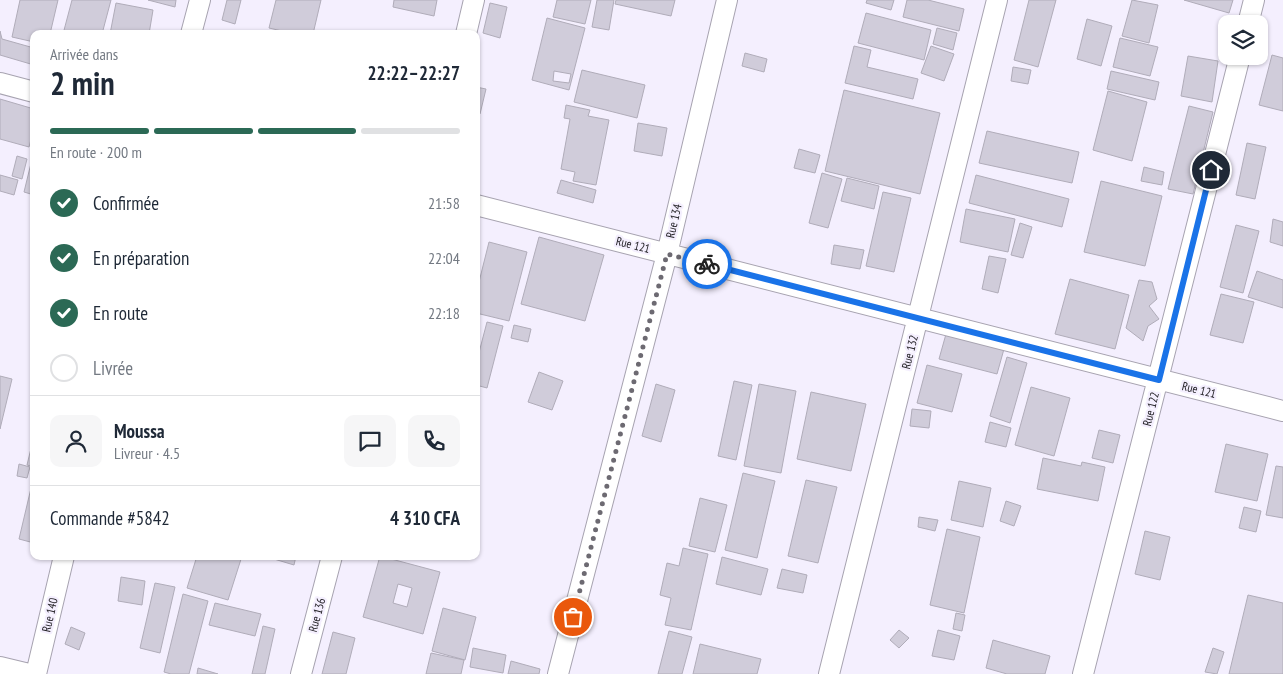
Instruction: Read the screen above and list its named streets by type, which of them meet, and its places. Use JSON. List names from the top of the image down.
{
  "streets": {
    "street": [
      "Rue 134",
      "Rue 121",
      "Rue 132",
      "Rue 122",
      "Rue 140",
      "Rue 136"
    ]
  },
  "crossings": [
    ["Rue 134", "Rue 121"],
    ["Rue 121", "Rue 132"],
    ["Rue 121", "Rue 122"]
  ],
  "page": {
    "heading": ["2 min", "Arrivée dans", "22:22–22:27"],
    "panel": [
      "Moussa",
      "Livreur · 4.5",
      "Commande #5842",
      "4 310 CFA"
    ],
    "bar": "En route · 200 m",
    "list": [
      ["Confirmée", "21:58"],
      ["En préparation", "22:04"],
      ["En route", "22:18"],
      "Livrée"
    ]
  }
}
